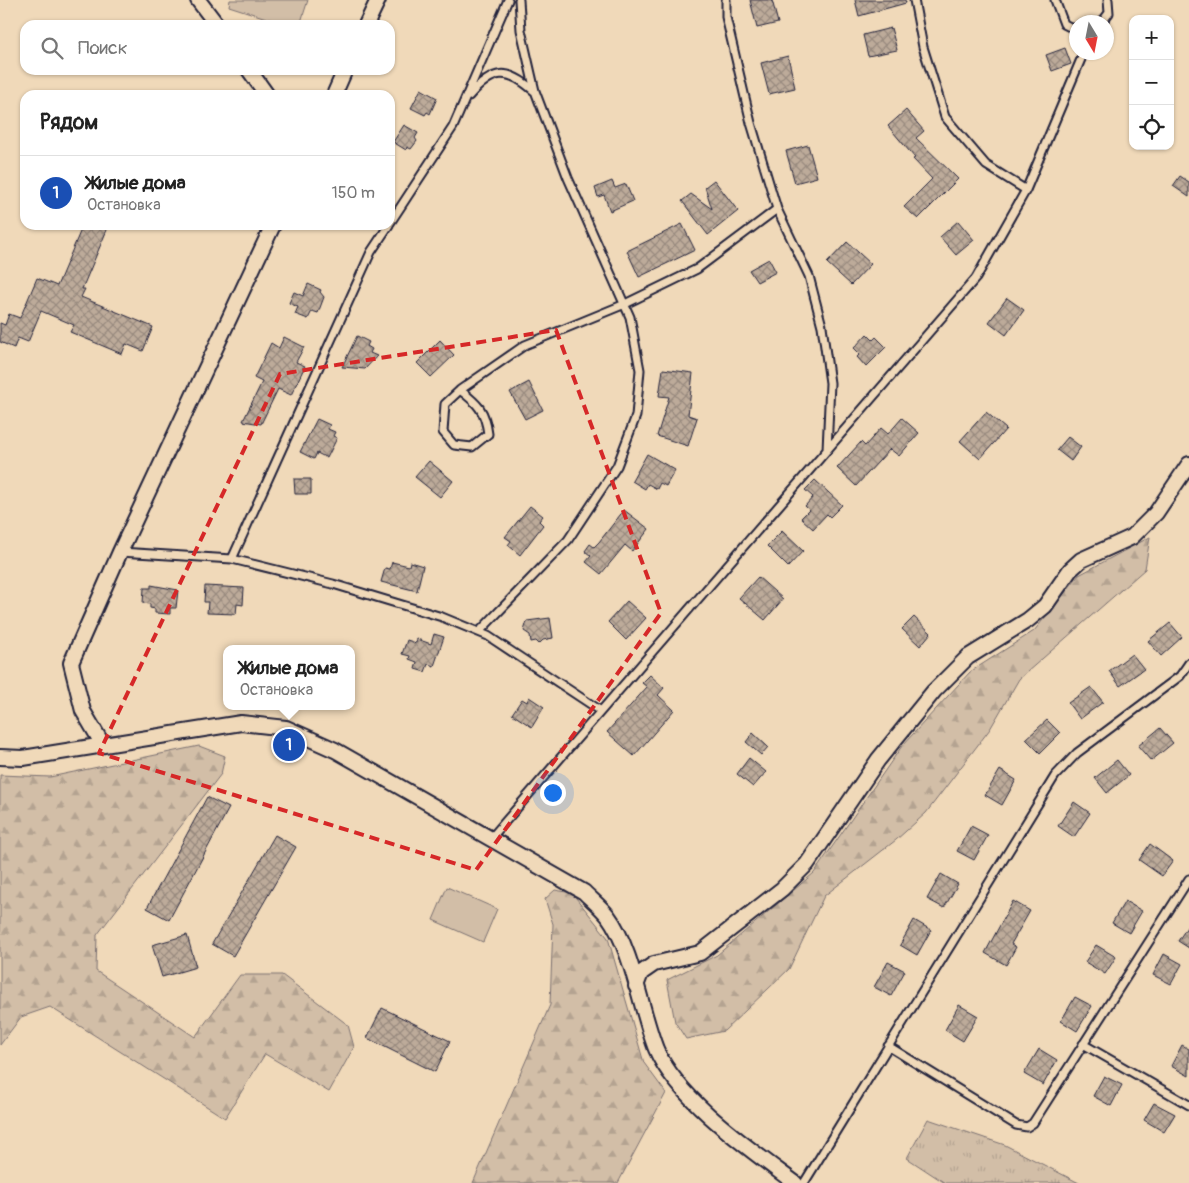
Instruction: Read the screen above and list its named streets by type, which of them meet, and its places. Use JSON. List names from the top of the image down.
{
  "north": "bottom",
  "page": {
    "map_buttons": ["+", "−"],
    "search": "Поиск",
    "heading": "Рядом",
    "list": [
      {
        "mark": "1",
        "name": "Жилые дома",
        "note": "Остановка",
        "value": "150 m"
      }
    ],
    "popup": ["Жилые дома", "Остановка"],
    "pins": "1"
  }
}
